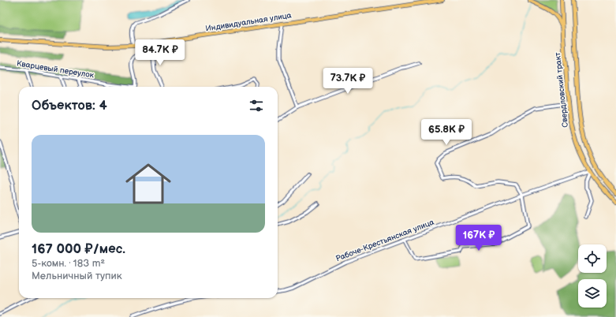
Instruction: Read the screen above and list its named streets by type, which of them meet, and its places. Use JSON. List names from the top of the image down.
{
  "streets": {
    "main road": ["Индивидуальная улица", "Свердловский тракт"],
    "street": ["Кварцевый переулок", "Рабоче-Крестьянская улица"]
  },
  "crossings": [
    ["Свердловский тракт", "Рабоче-Крестьянская улица"]
  ],
  "page": {
    "price": [
      "84.7K ₽",
      "73.7K ₽",
      "65.8K ₽",
      "167K ₽"
    ],
    "heading": "Объектов: 4",
    "list": [
      {
        "name": "167 000 ₽/мес.",
        "note": "5-комн. · 183 m² · Мельничный тупик"
      }
    ]
  }
}
